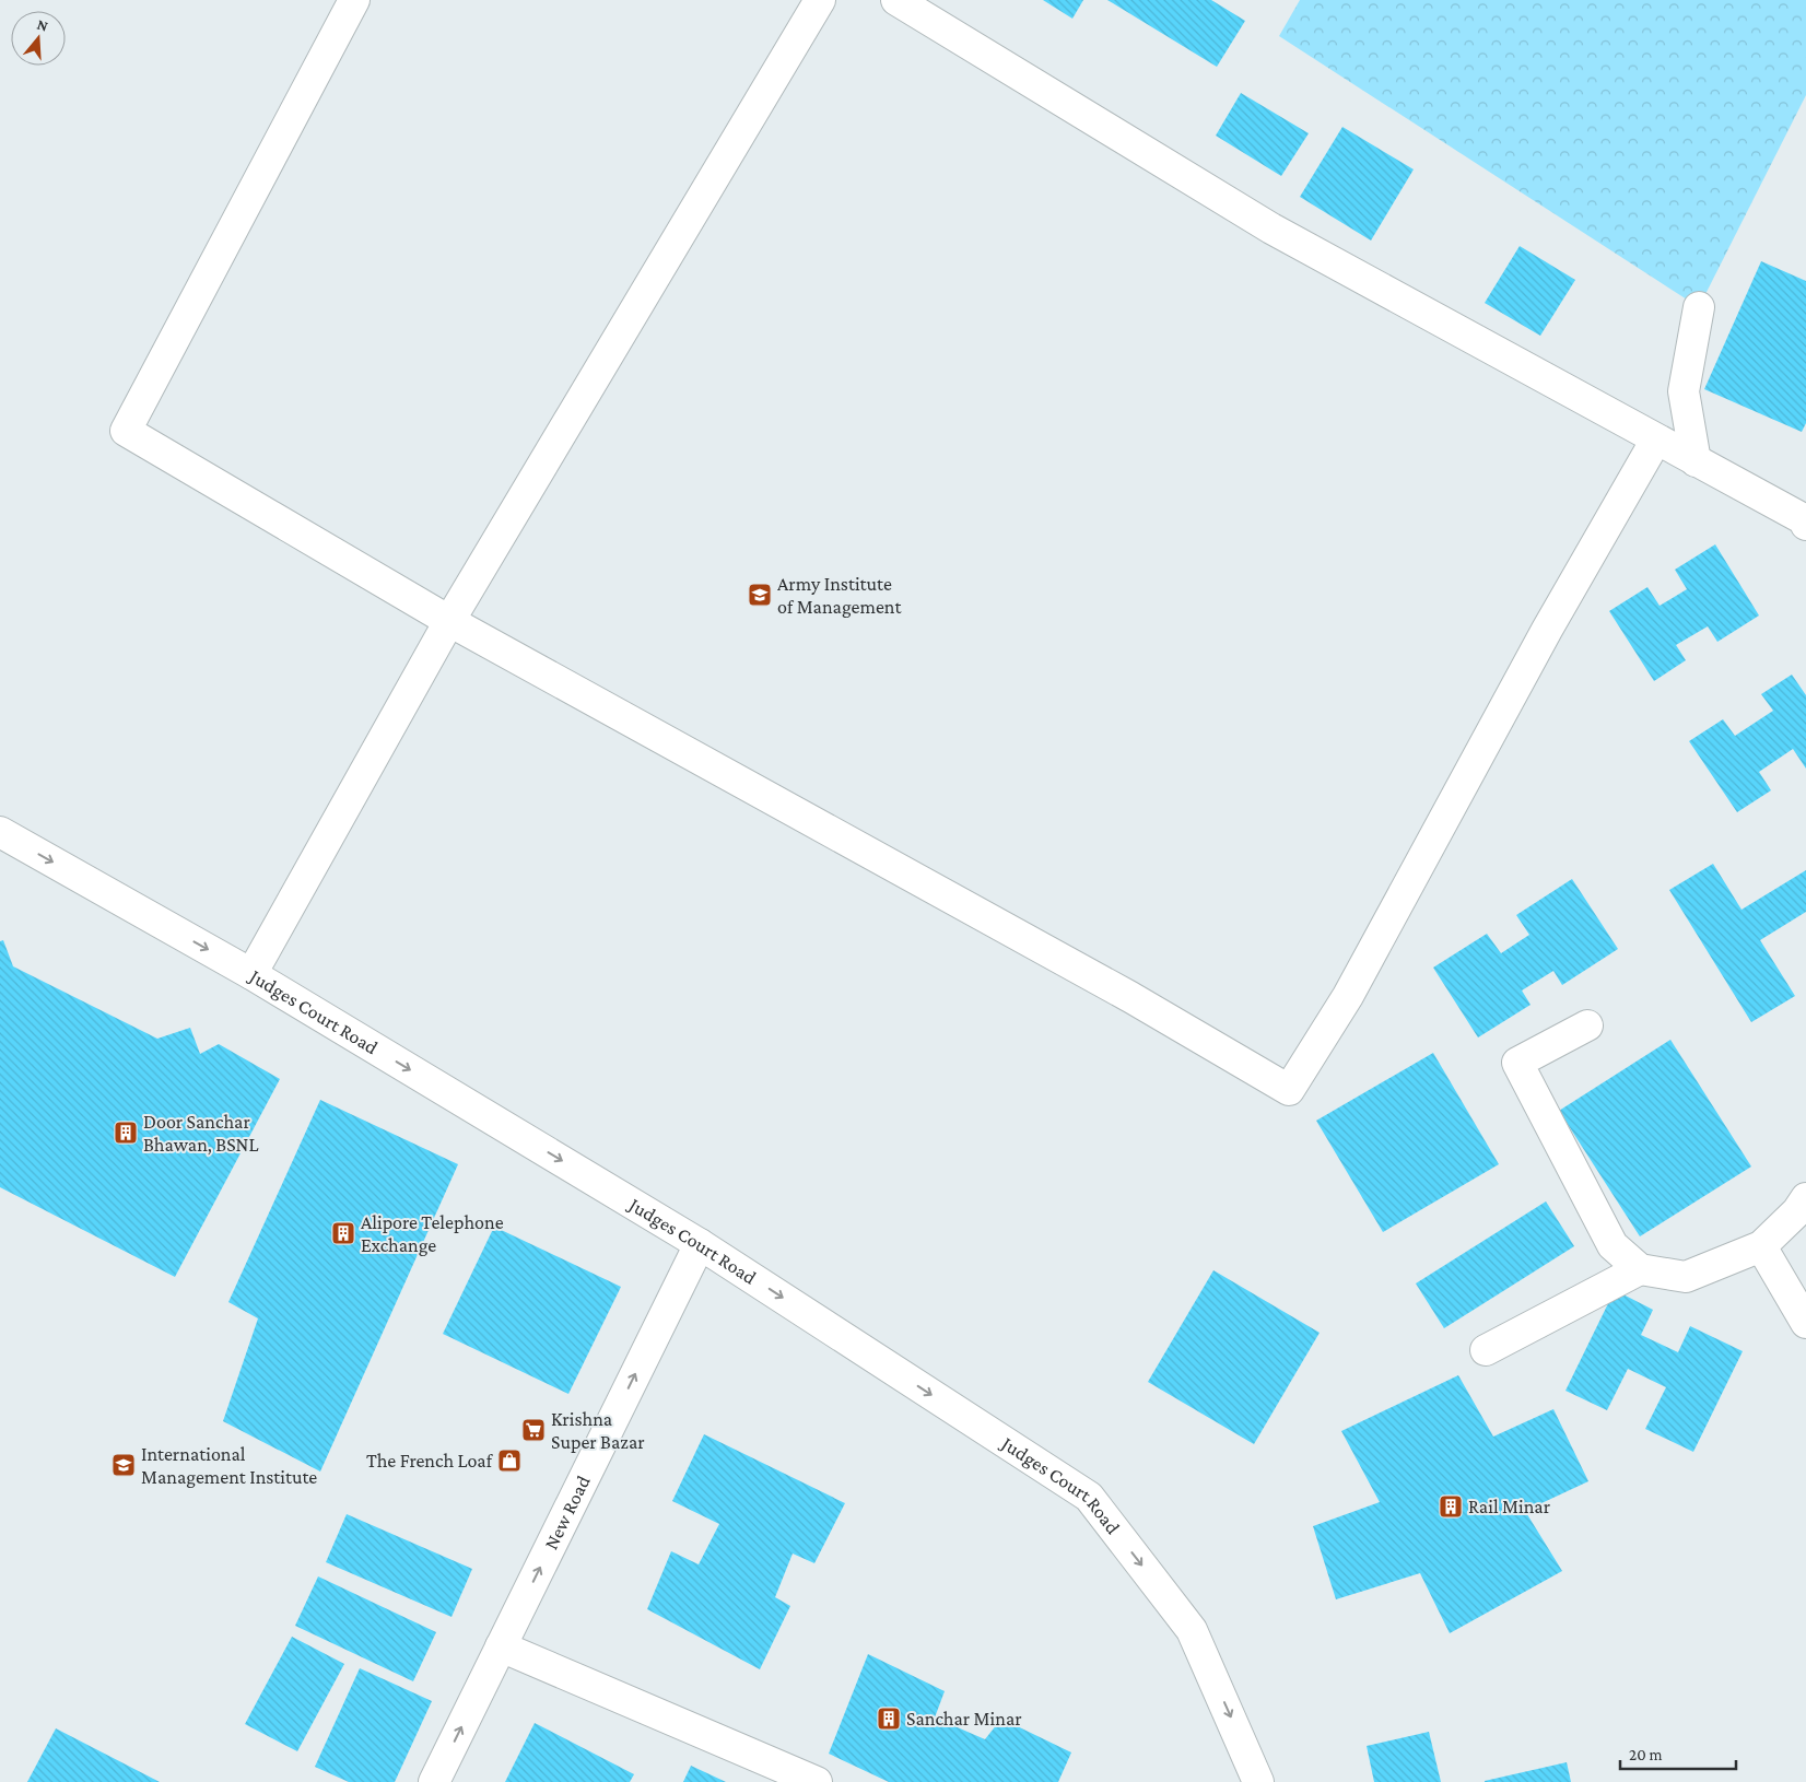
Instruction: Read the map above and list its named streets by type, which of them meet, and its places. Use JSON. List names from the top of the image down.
{
  "streets": {
    "main road": ["Judges Court Road", "New Road"]
  },
  "crossings": [
    ["Judges Court Road", "New Road"]
  ],
  "one_way": ["Judges Court Road", "New Road"],
  "places": {
    "school or university": ["Army Institute of Management", "International Management Institute"],
    "building": [
      "Door Sanchar Bhawan, BSNL",
      "Alipore Telephone Exchange",
      "Rail Minar",
      "Sanchar Minar"
    ],
    "supermarket": ["Krishna Super Bazar"],
    "shop": ["The French Loaf"]
  },
  "scale_bar": "20 m",
  "north": "top"
}
